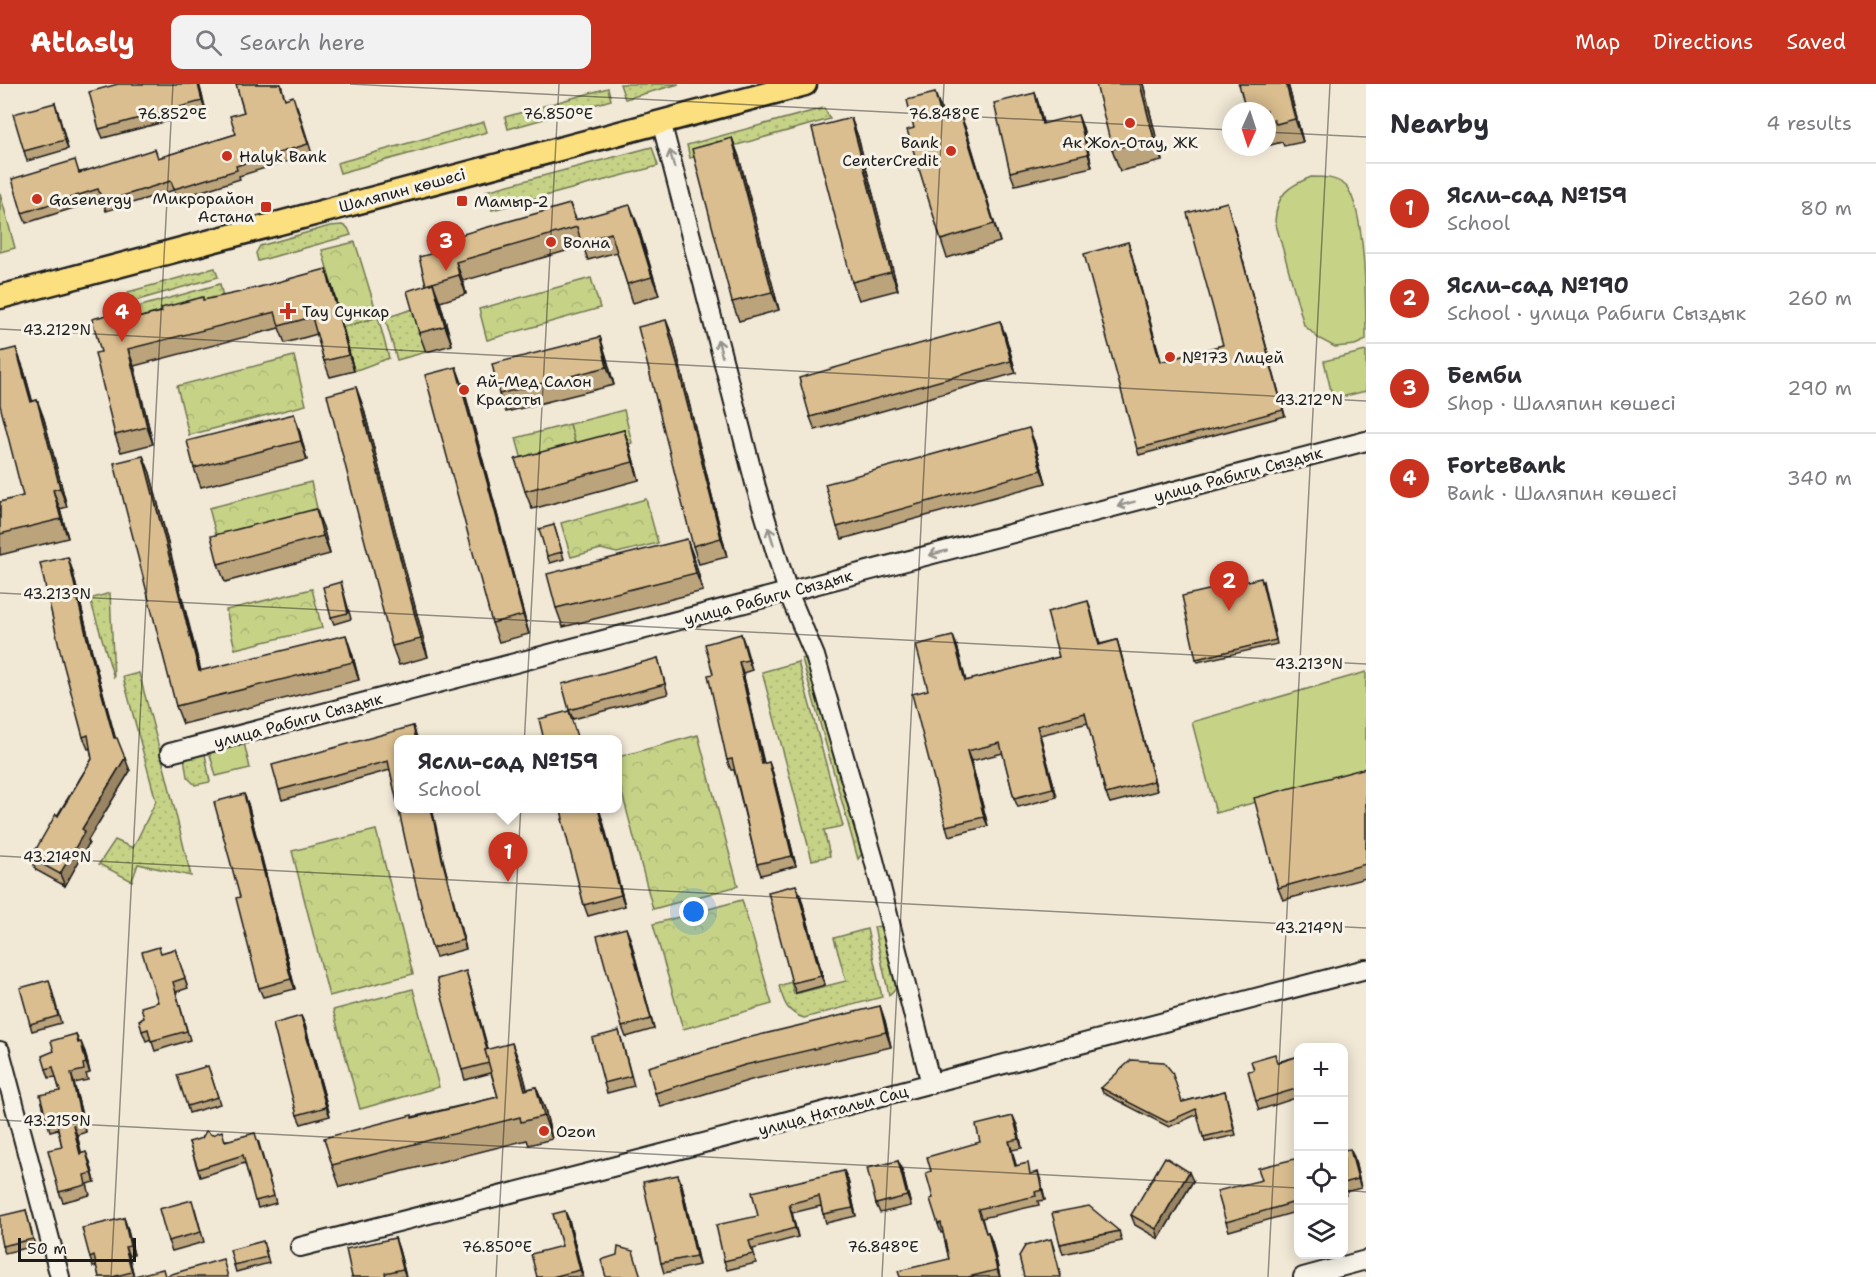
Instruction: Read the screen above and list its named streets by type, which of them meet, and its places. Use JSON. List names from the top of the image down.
{
  "streets": {
    "main road": ["Шаляпин көшесі"],
    "street": ["улица Рабиги Сыздык", "улица Натальи Сац"]
  },
  "one_way": ["улица Рабиги Сыздык"],
  "places": {
    "other": [
      "Ак Жол-Отау, ЖК",
      "Bank CenterCredit",
      "Halyk Bank",
      "Gasenergy",
      "Волна",
      "№173 Лицей",
      "Ай-Мед Салон Красоты",
      "Ozon"
    ],
    "transit": ["Мамыр-2", "Микрорайон Астана"],
    "health": ["Тау Сункар"]
  },
  "scale_bar": "50 m",
  "north": "bottom",
  "page": {
    "header": "Atlasly",
    "search": "Search here",
    "nav": ["Map", "Directions", "Saved"],
    "heading": ["Nearby", "4 results"],
    "list": [
      {
        "mark": "1",
        "name": "Ясли-сад №159",
        "note": "School",
        "value": "80 m"
      },
      {
        "mark": "2",
        "name": "Ясли-сад №190",
        "note": "School · улица Рабиги Сыздык",
        "value": "260 m"
      },
      {
        "mark": "3",
        "name": "Бемби",
        "note": "Shop · Шаляпин көшесі",
        "value": "290 m"
      },
      {
        "mark": "4",
        "name": "ForteBank",
        "note": "Bank · Шаляпин көшесі",
        "value": "340 m"
      }
    ],
    "pins": [
      "3",
      "4",
      "2",
      "1"
    ],
    "popup": ["Ясли-сад №159", "School"],
    "map_buttons": ["+", "−"],
    "scale": "50 m"
  },
  "coordinates": [
    "76.852°E",
    "76.850°E",
    "76.848°E",
    "43.212°N",
    "43.213°N",
    "43.214°N",
    "43.215°N"
  ]
}
